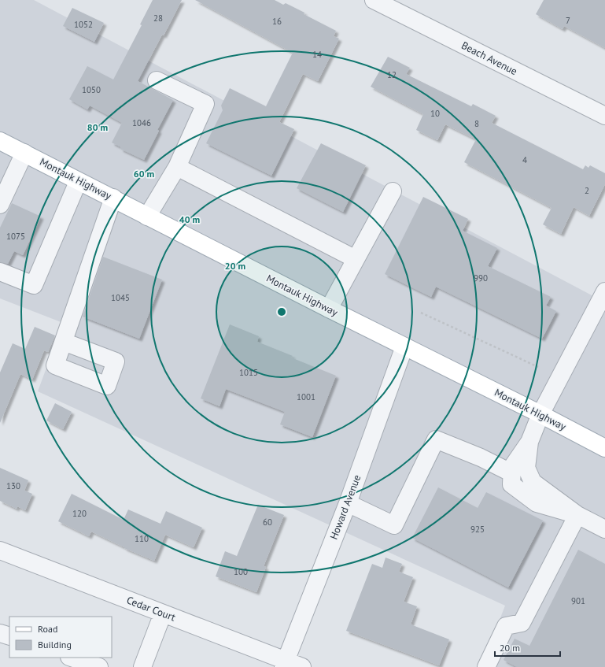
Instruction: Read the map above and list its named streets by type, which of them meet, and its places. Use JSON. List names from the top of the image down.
{
  "streets": {
    "main road": ["Montauk Highway"],
    "street": ["Beach Avenue", "Howard Avenue", "Cedar Court"]
  },
  "crossings": [
    ["Montauk Highway", "Howard Avenue"],
    ["Howard Avenue", "Cedar Court"]
  ],
  "house_numbers": [
    "28",
    "7",
    "16",
    "1052",
    "14",
    "12",
    "1050",
    "10",
    "1046",
    "8",
    "4",
    "2",
    "1075",
    "990",
    "1045",
    "1015",
    "1001",
    "130",
    "120",
    "60",
    "925",
    "110",
    "100",
    "901"
  ],
  "legend": ["Road", "Building"],
  "scale_bar": "20 m",
  "rings": [
    "80 m",
    "60 m",
    "40 m",
    "20 m"
  ]
}
